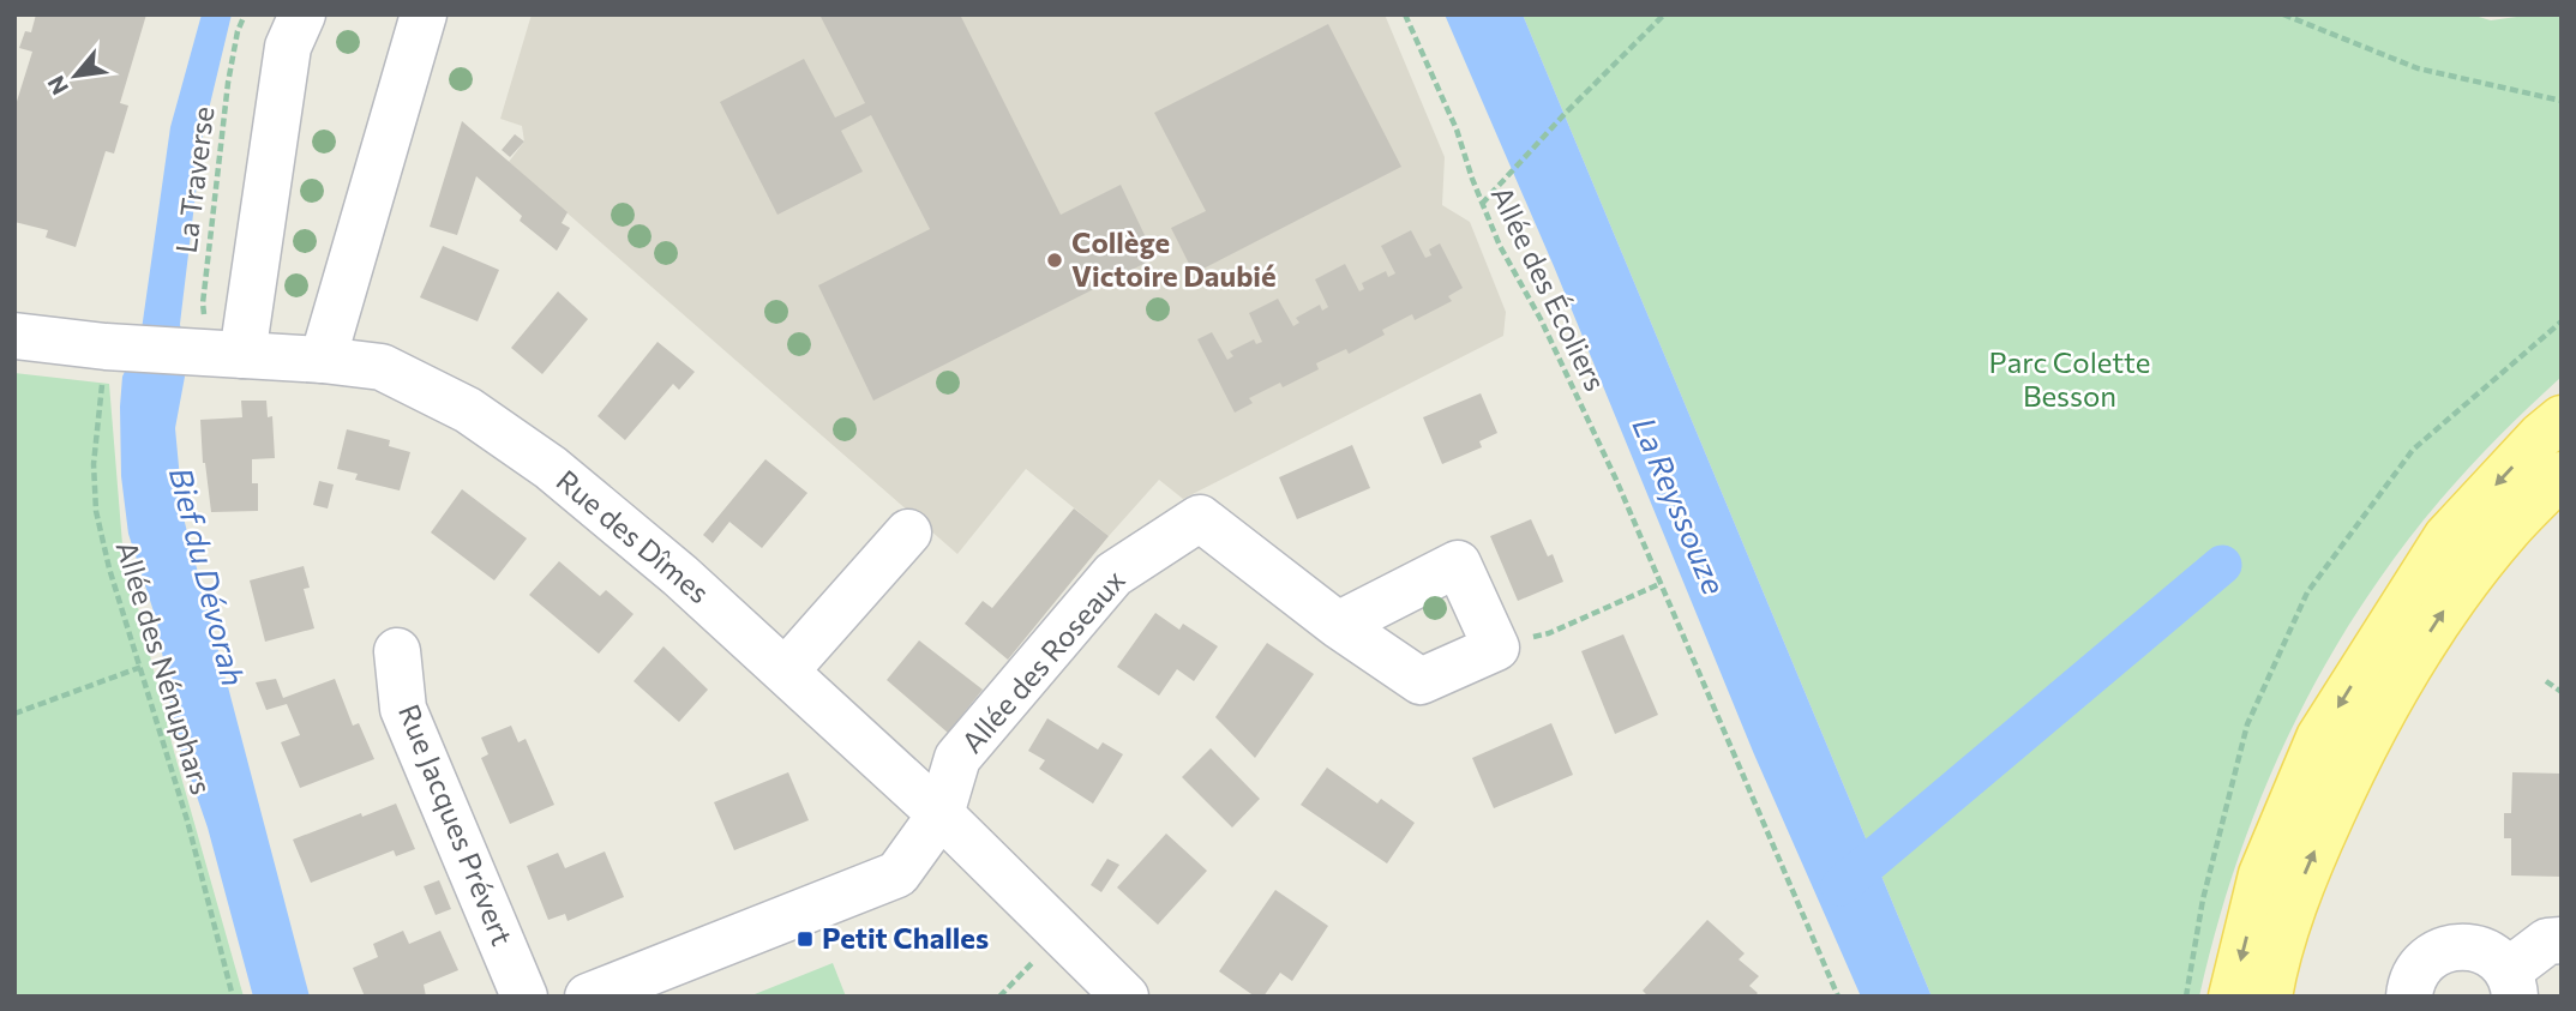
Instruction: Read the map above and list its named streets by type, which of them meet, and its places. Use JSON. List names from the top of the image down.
{
  "streets": {
    "street": ["Rue des Dîmes", "Allée des Roseaux", "Rue Jacques Prévert"],
    "path": ["La Traverse", "Allée des Écoliers", "Allée des Nénuphars"]
  },
  "crossings": [
    ["La Traverse", "Rue des Dîmes"],
    ["Rue des Dîmes", "Allée des Roseaux"],
    ["Rue des Dîmes", "Allée des Nénuphars"]
  ],
  "water": ["La Reyssouze", "Bief du Dévorah"],
  "parks": ["Parc Colette Besson"],
  "places": {
    "other": ["Collège Victoire Daubié"],
    "transit": ["Petit Challes"]
  },
  "north": "bottom left"
}
